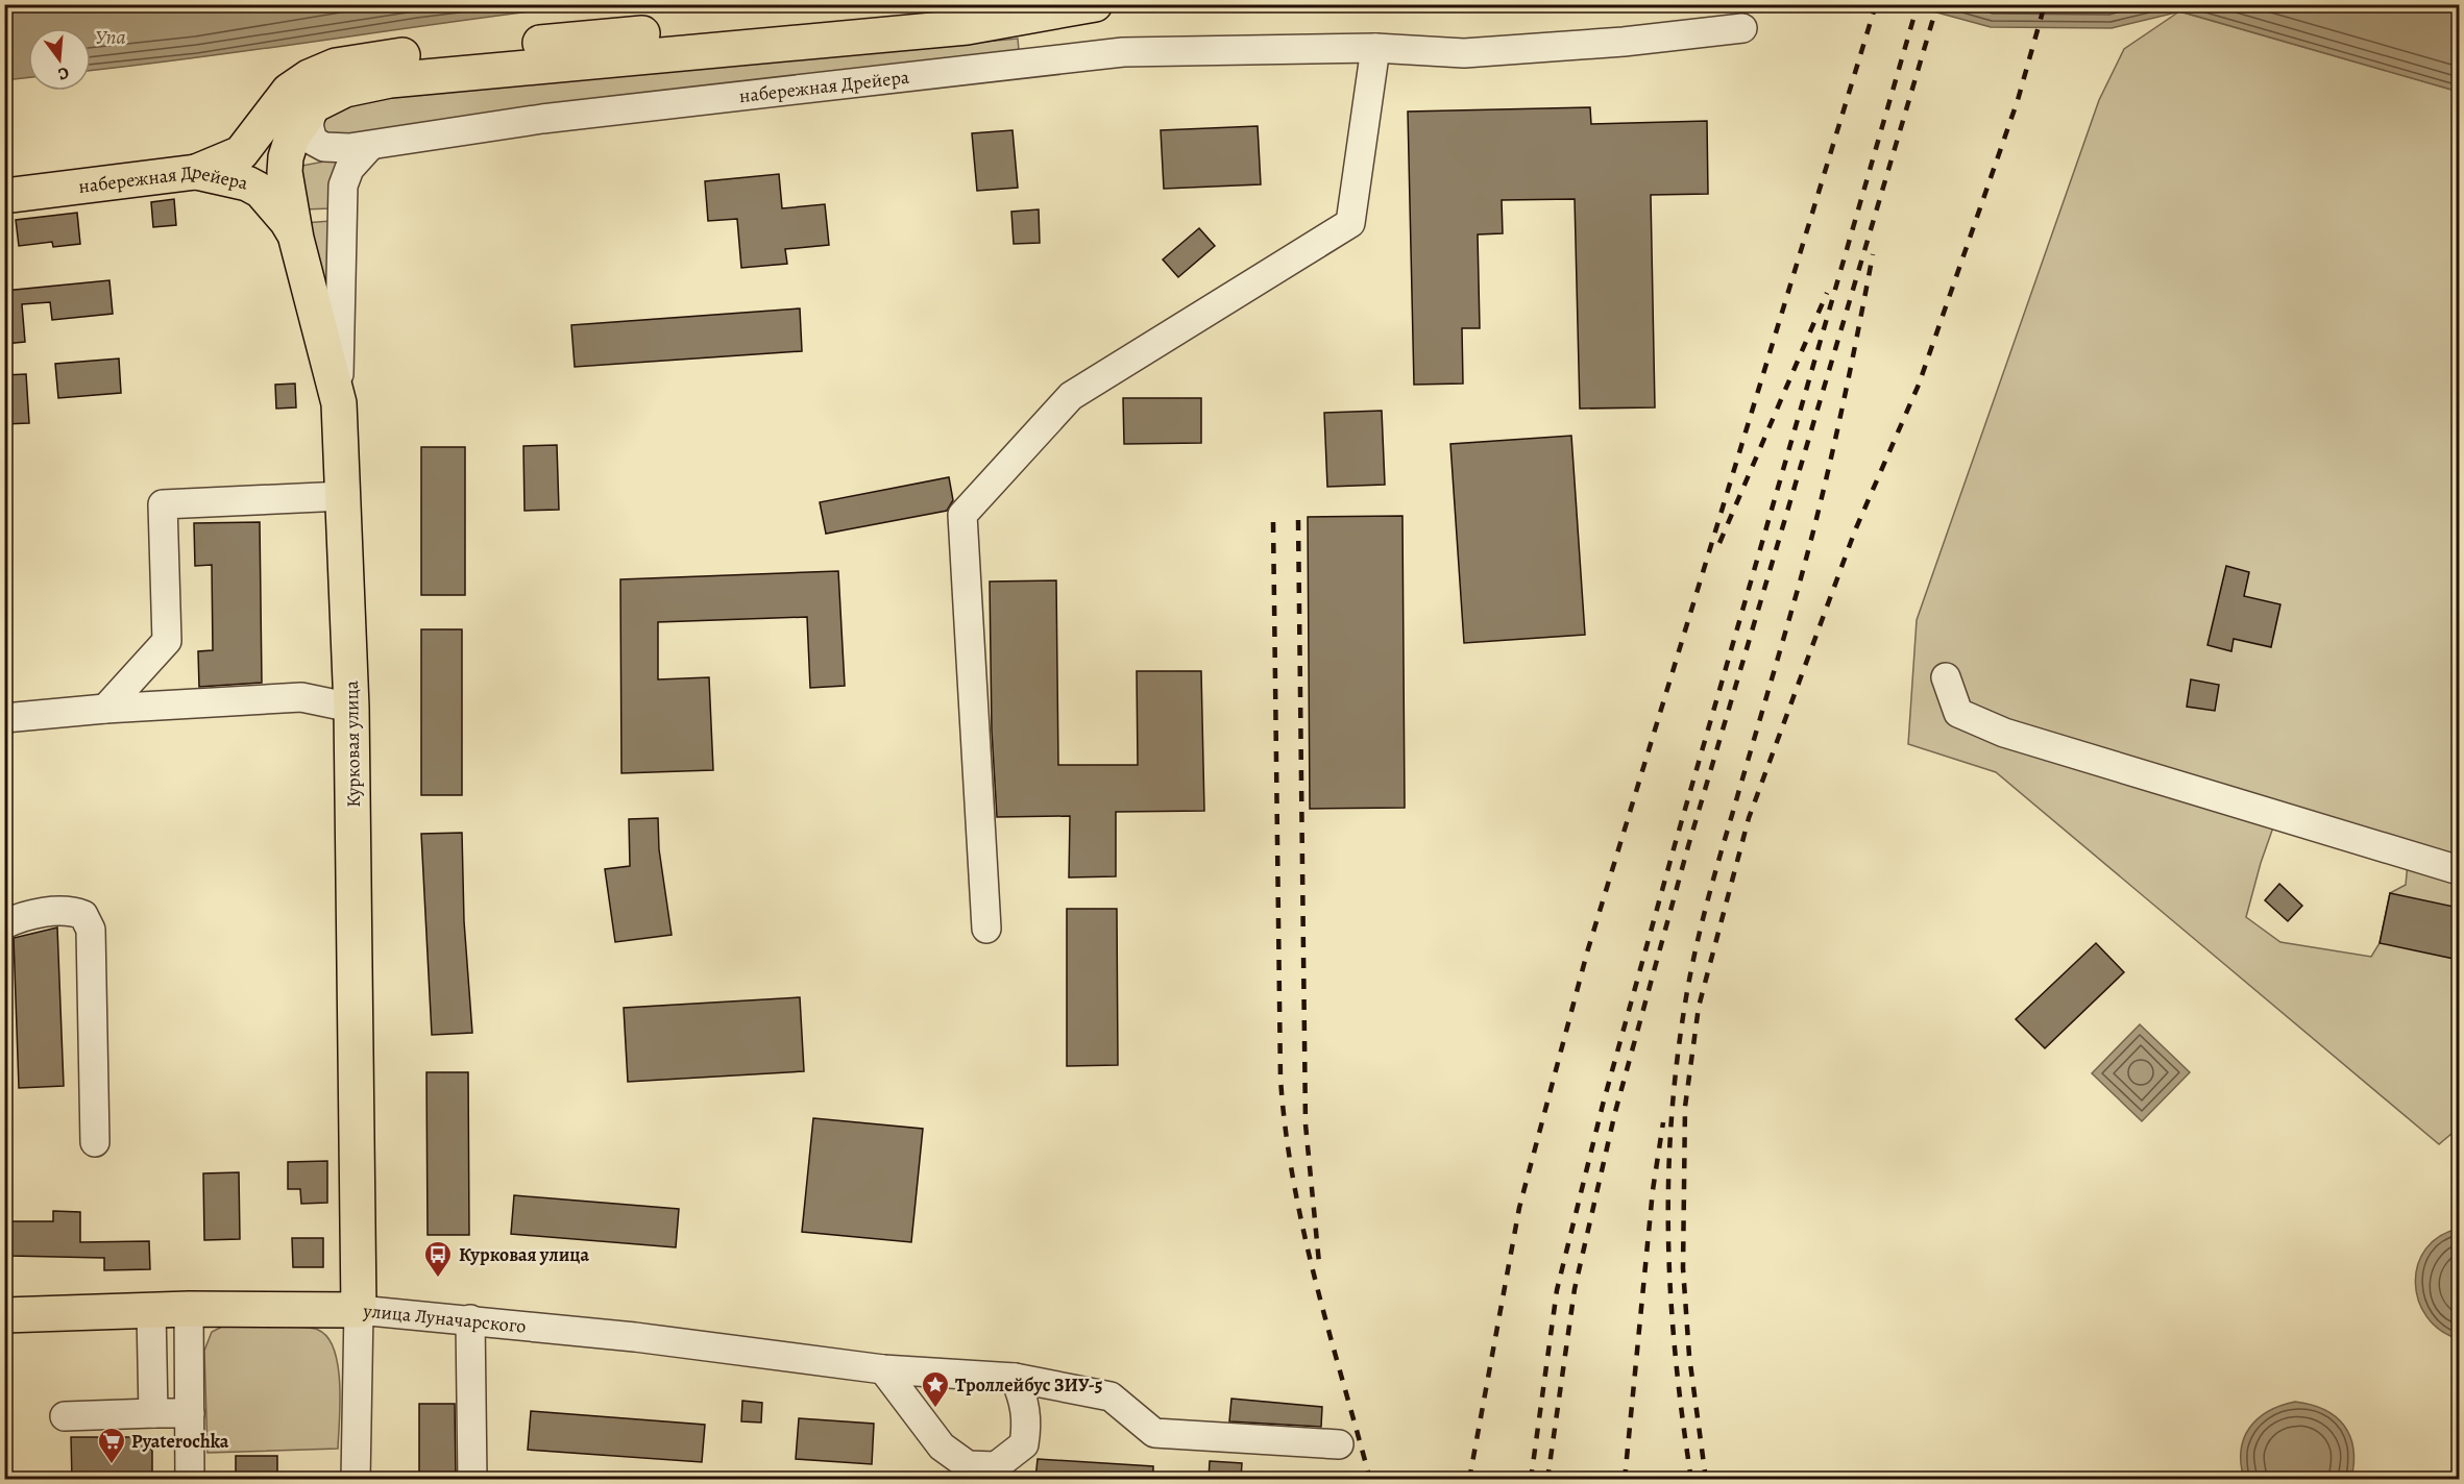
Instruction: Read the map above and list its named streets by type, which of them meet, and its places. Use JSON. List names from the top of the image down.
{
  "streets": {
    "main road": ["набережная Дрейера", "Курковая улица", "улица Луначарского"]
  },
  "crossings": [
    ["набережная Дрейера", "Курковая улица"],
    ["Курковая улица", "улица Луначарского"]
  ],
  "water": ["Упа"],
  "places": {
    "bus stop": ["Курковая улица"],
    "place": ["Троллейбус ЗИУ-5"],
    "supermarket": ["Pyaterochka"]
  },
  "north": "bottom"
}
